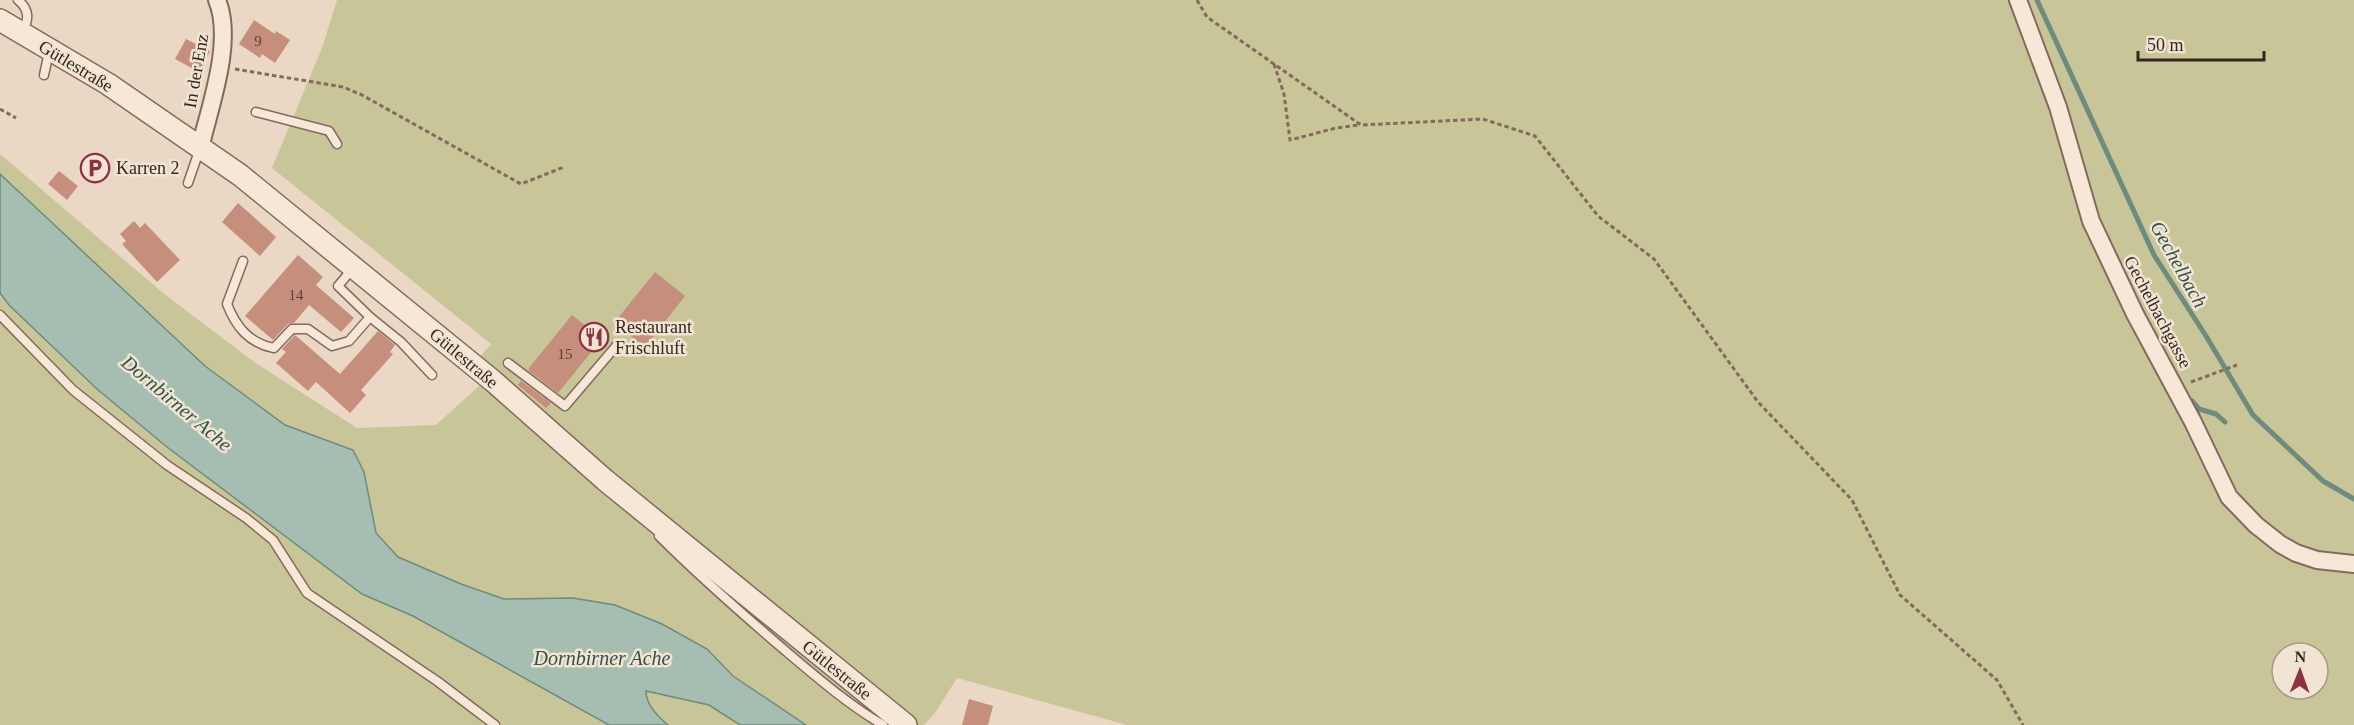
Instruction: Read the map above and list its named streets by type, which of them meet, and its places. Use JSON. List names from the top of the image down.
{
  "streets": {
    "street": ["Gütlestraße", "In der Enz", "Gechelbachgasse"]
  },
  "crossings": [
    ["Gütlestraße", "In der Enz"]
  ],
  "water": ["Gechelbach", "Dornbirner Ache"],
  "places": {
    "parking": ["Karren 2"],
    "restaurant": ["Restaurant Frischluft"]
  },
  "house_numbers": ["9", "14", "15"],
  "scale_bar": "50 m",
  "north": "top"
}
